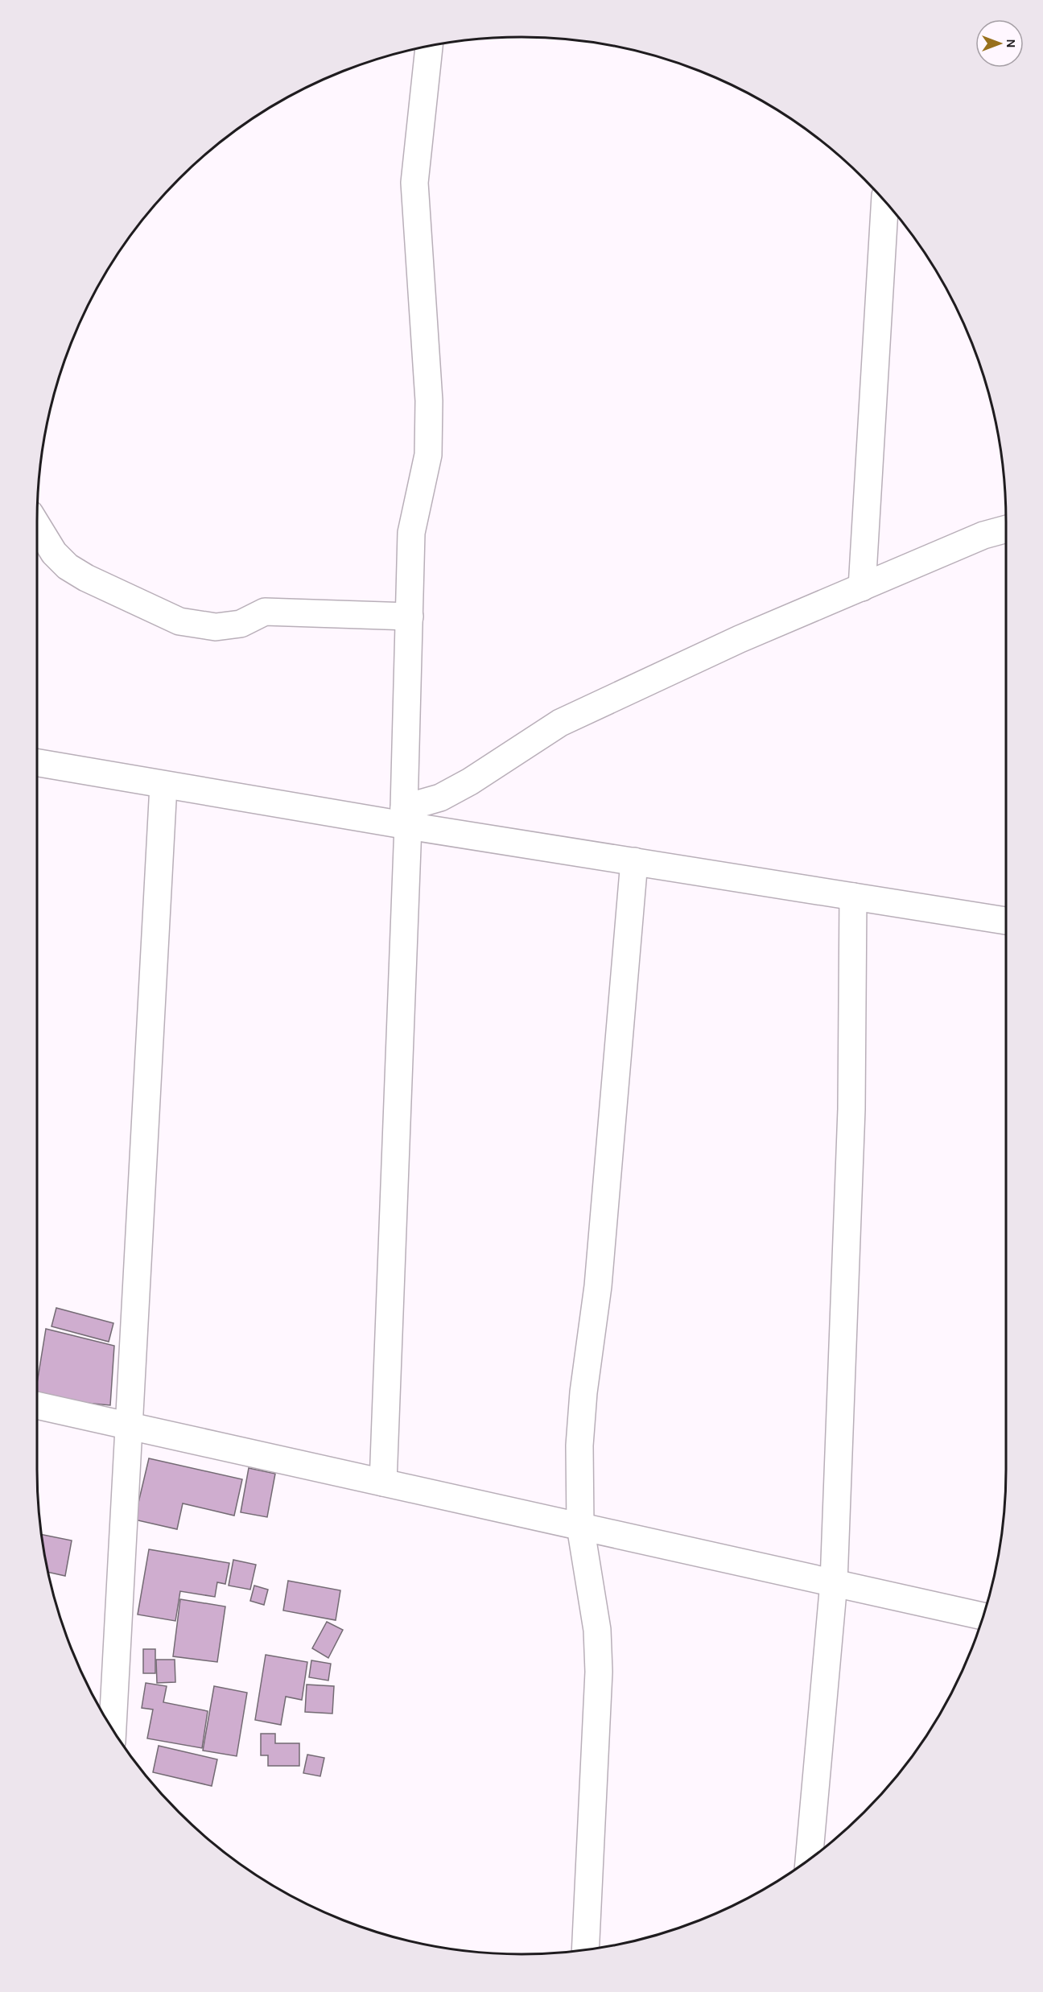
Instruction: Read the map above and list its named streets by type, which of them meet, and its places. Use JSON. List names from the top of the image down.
{
  "north": "right"
}
